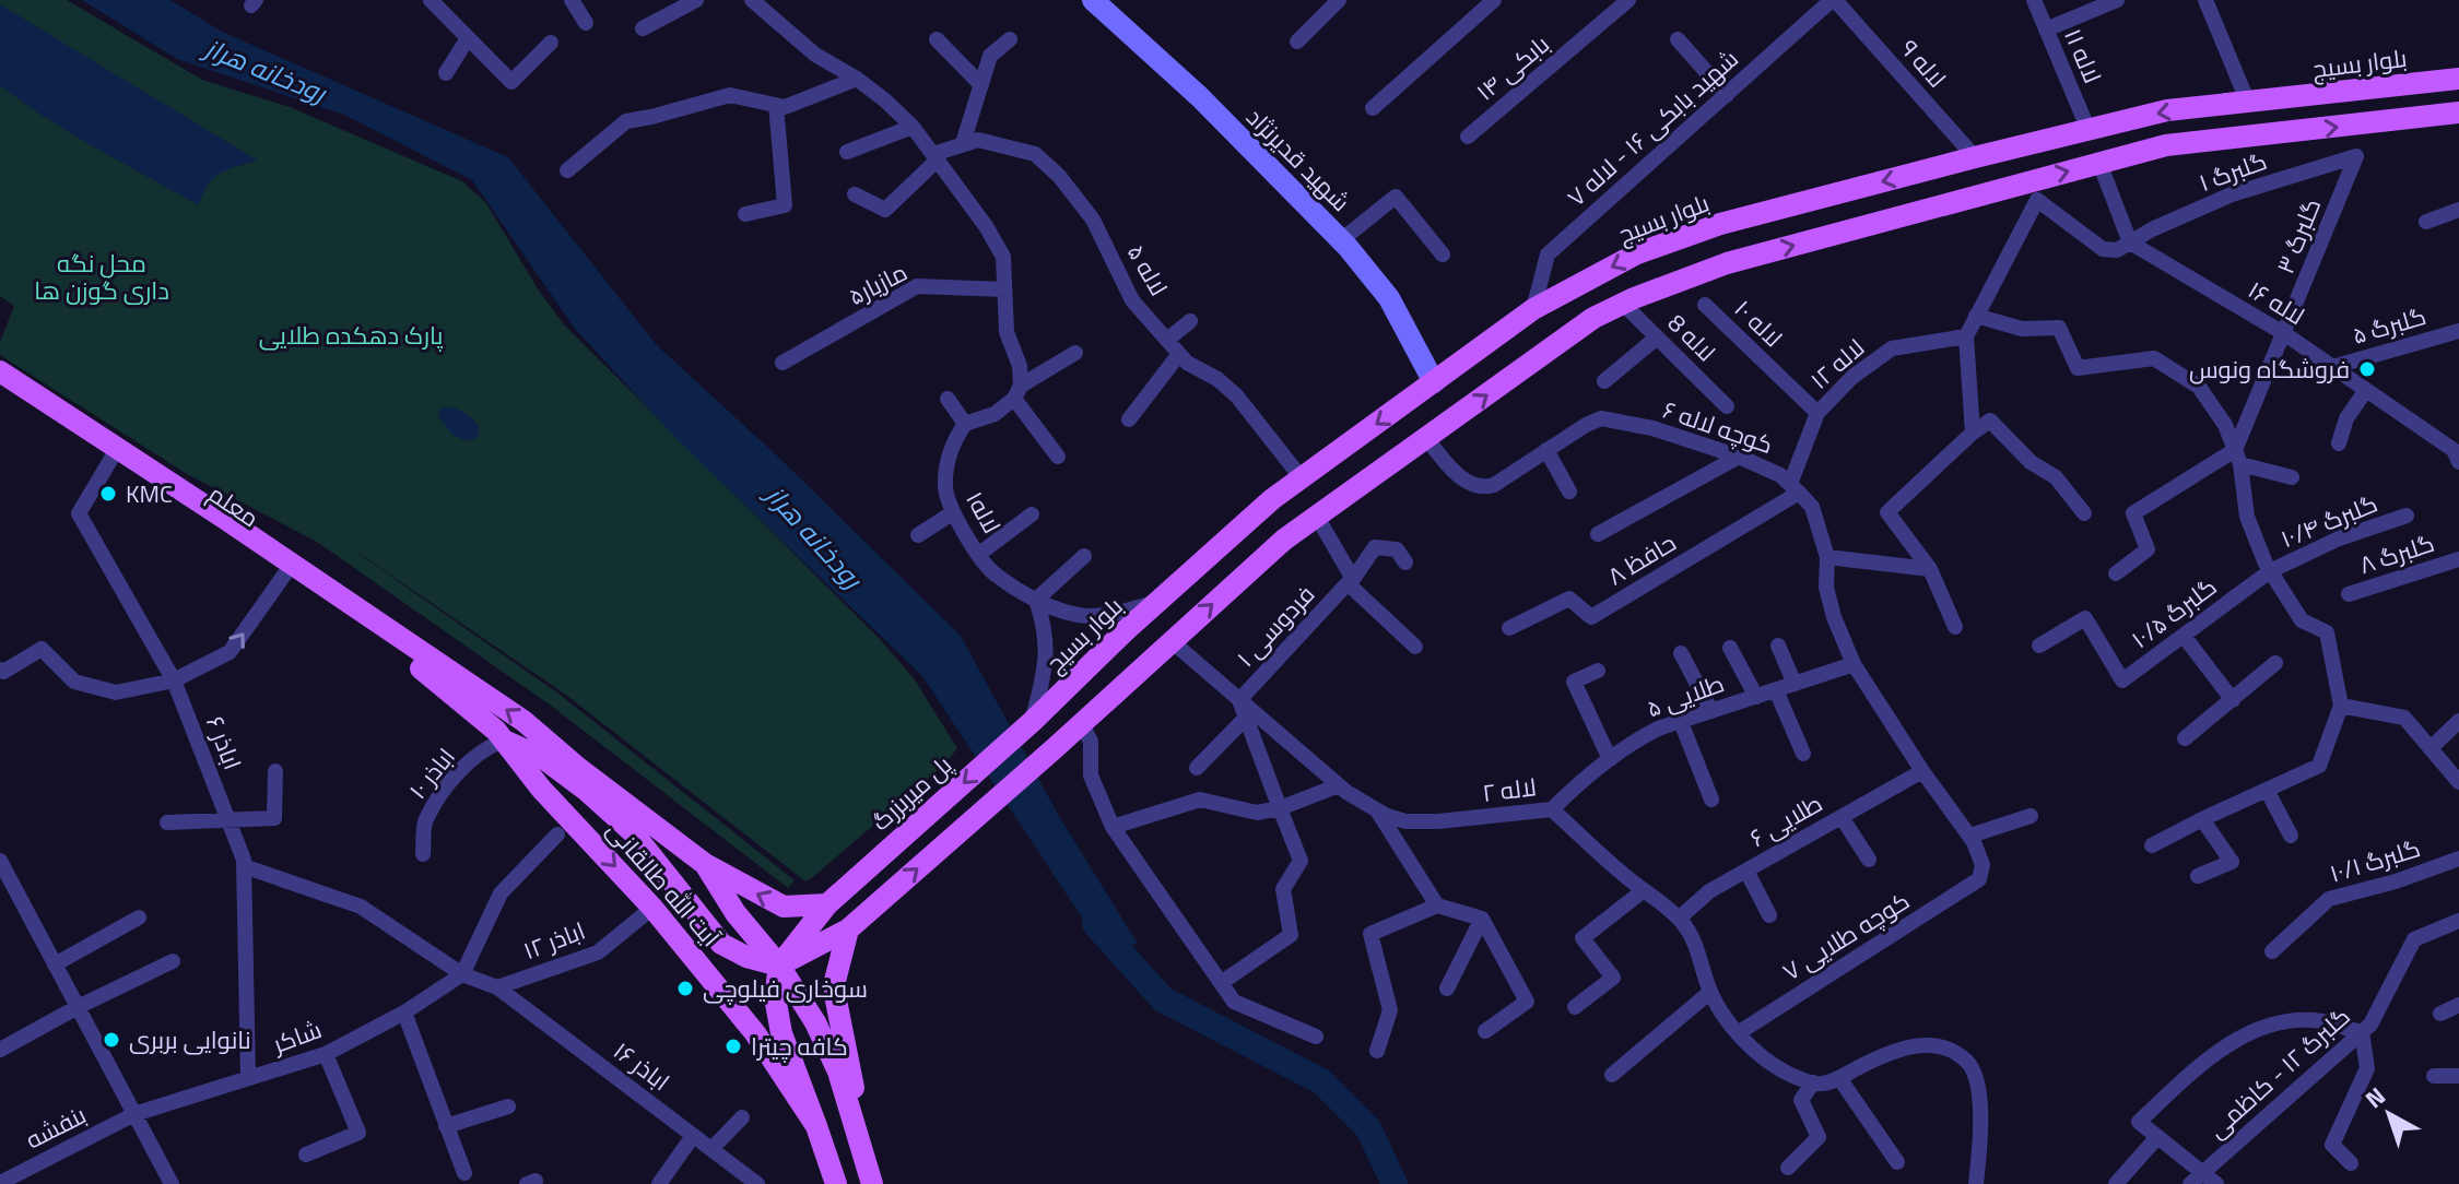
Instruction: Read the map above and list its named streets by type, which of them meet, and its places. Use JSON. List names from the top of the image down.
{
  "streets": {
    "main road": [
      "بلوار بسیج",
      "معلم",
      "پل میربزرگ",
      "آیت الله طالقانی"
    ],
    "street": [
      "لاله ۱۱",
      "لاله ۹",
      "بابکی ۱۴",
      "شهید بابکی ۱۶ - لاله ۷",
      "شهید قدیرنژاد",
      "گلبرگ ۱",
      "گلبرگ ۳",
      "لاله ۵",
      "مازیار۵",
      "لاله ۱۶",
      "لاله ۱۰",
      "گلبرگ ۵",
      "لاله 8",
      "لاله ۱۲",
      "کوچه لاله ۶",
      "لاله۱",
      "گلبرگ ۱۰/۴",
      "گلبرگ ۸",
      "حافظ ۸",
      "گلبرگ ۱۰/۵",
      "فردوسی ۱",
      "طلایی ۵",
      "اباذر ۶",
      "اباذر ۱۰",
      "لاله ۲",
      "طلایی ۶",
      "گلبرگ ۱۰/۱",
      "کوچه طلایی ۷",
      "اباذر ۱۲",
      "شاکر",
      "اباذر ۱۶",
      "گلبرگ ۱۲ - کاظمی",
      "بنفشه"
    ]
  },
  "crossings": [
    ["لاله ۱۱", "بلوار بسیج"],
    ["لاله ۹", "بلوار بسیج"],
    ["لاله ۹", "شهید بابکی ۱۶ - لاله ۷"],
    ["بلوار بسیج", "شهید بابکی ۱۶ - لاله ۷"],
    ["بلوار بسیج", "شهید قدیرنژاد"],
    ["بلوار بسیج", "لاله ۵"],
    ["بلوار بسیج", "لاله۱"],
    ["بلوار بسیج", "پل میربزرگ"],
    ["گلبرگ ۱", "گلبرگ ۳"],
    ["گلبرگ ۱", "لاله ۱۶"],
    ["گلبرگ ۳", "لاله ۱۶"],
    ["لاله ۱۶", "گلبرگ ۵"],
    ["لاله ۱۰", "لاله ۱۲"],
    ["لاله ۱۲", "کوچه لاله ۶"],
    ["لاله ۱۲", "حافظ ۸"],
    ["کوچه لاله ۶", "حافظ ۸"],
    ["معلم", "اباذر ۶"],
    ["معلم", "اباذر ۱۰"],
    ["معلم", "آیت الله طالقانی"],
    ["گلبرگ ۱۰/۴", "گلبرگ ۱۰/۵"],
    ["فردوسی ۱", "لاله ۲"],
    ["طلایی ۵", "لاله ۲"],
    ["اباذر ۶", "شاکر"],
    ["اباذر ۱۰", "آیت الله طالقانی"],
    ["لاله ۲", "طلایی ۶"],
    ["لاله ۲", "کوچه طلایی ۷"],
    ["پل میربزرگ", "آیت الله طالقانی"],
    ["آیت الله طالقانی", "اباذر ۱۲"],
    ["اباذر ۱۲", "اباذر ۱۶"],
    ["شاکر", "بنفشه"]
  ],
  "water": ["رودخانه هراز"],
  "parks": ["محل نگه داری گوزن ها", "پارک دهکده طلایی"],
  "places": [
    "فروشگاه ونوس",
    "KMC",
    "سوخاری فیلوچی",
    "نانوایی بربری",
    "کافه چیترا"
  ],
  "north": "top left"
}
